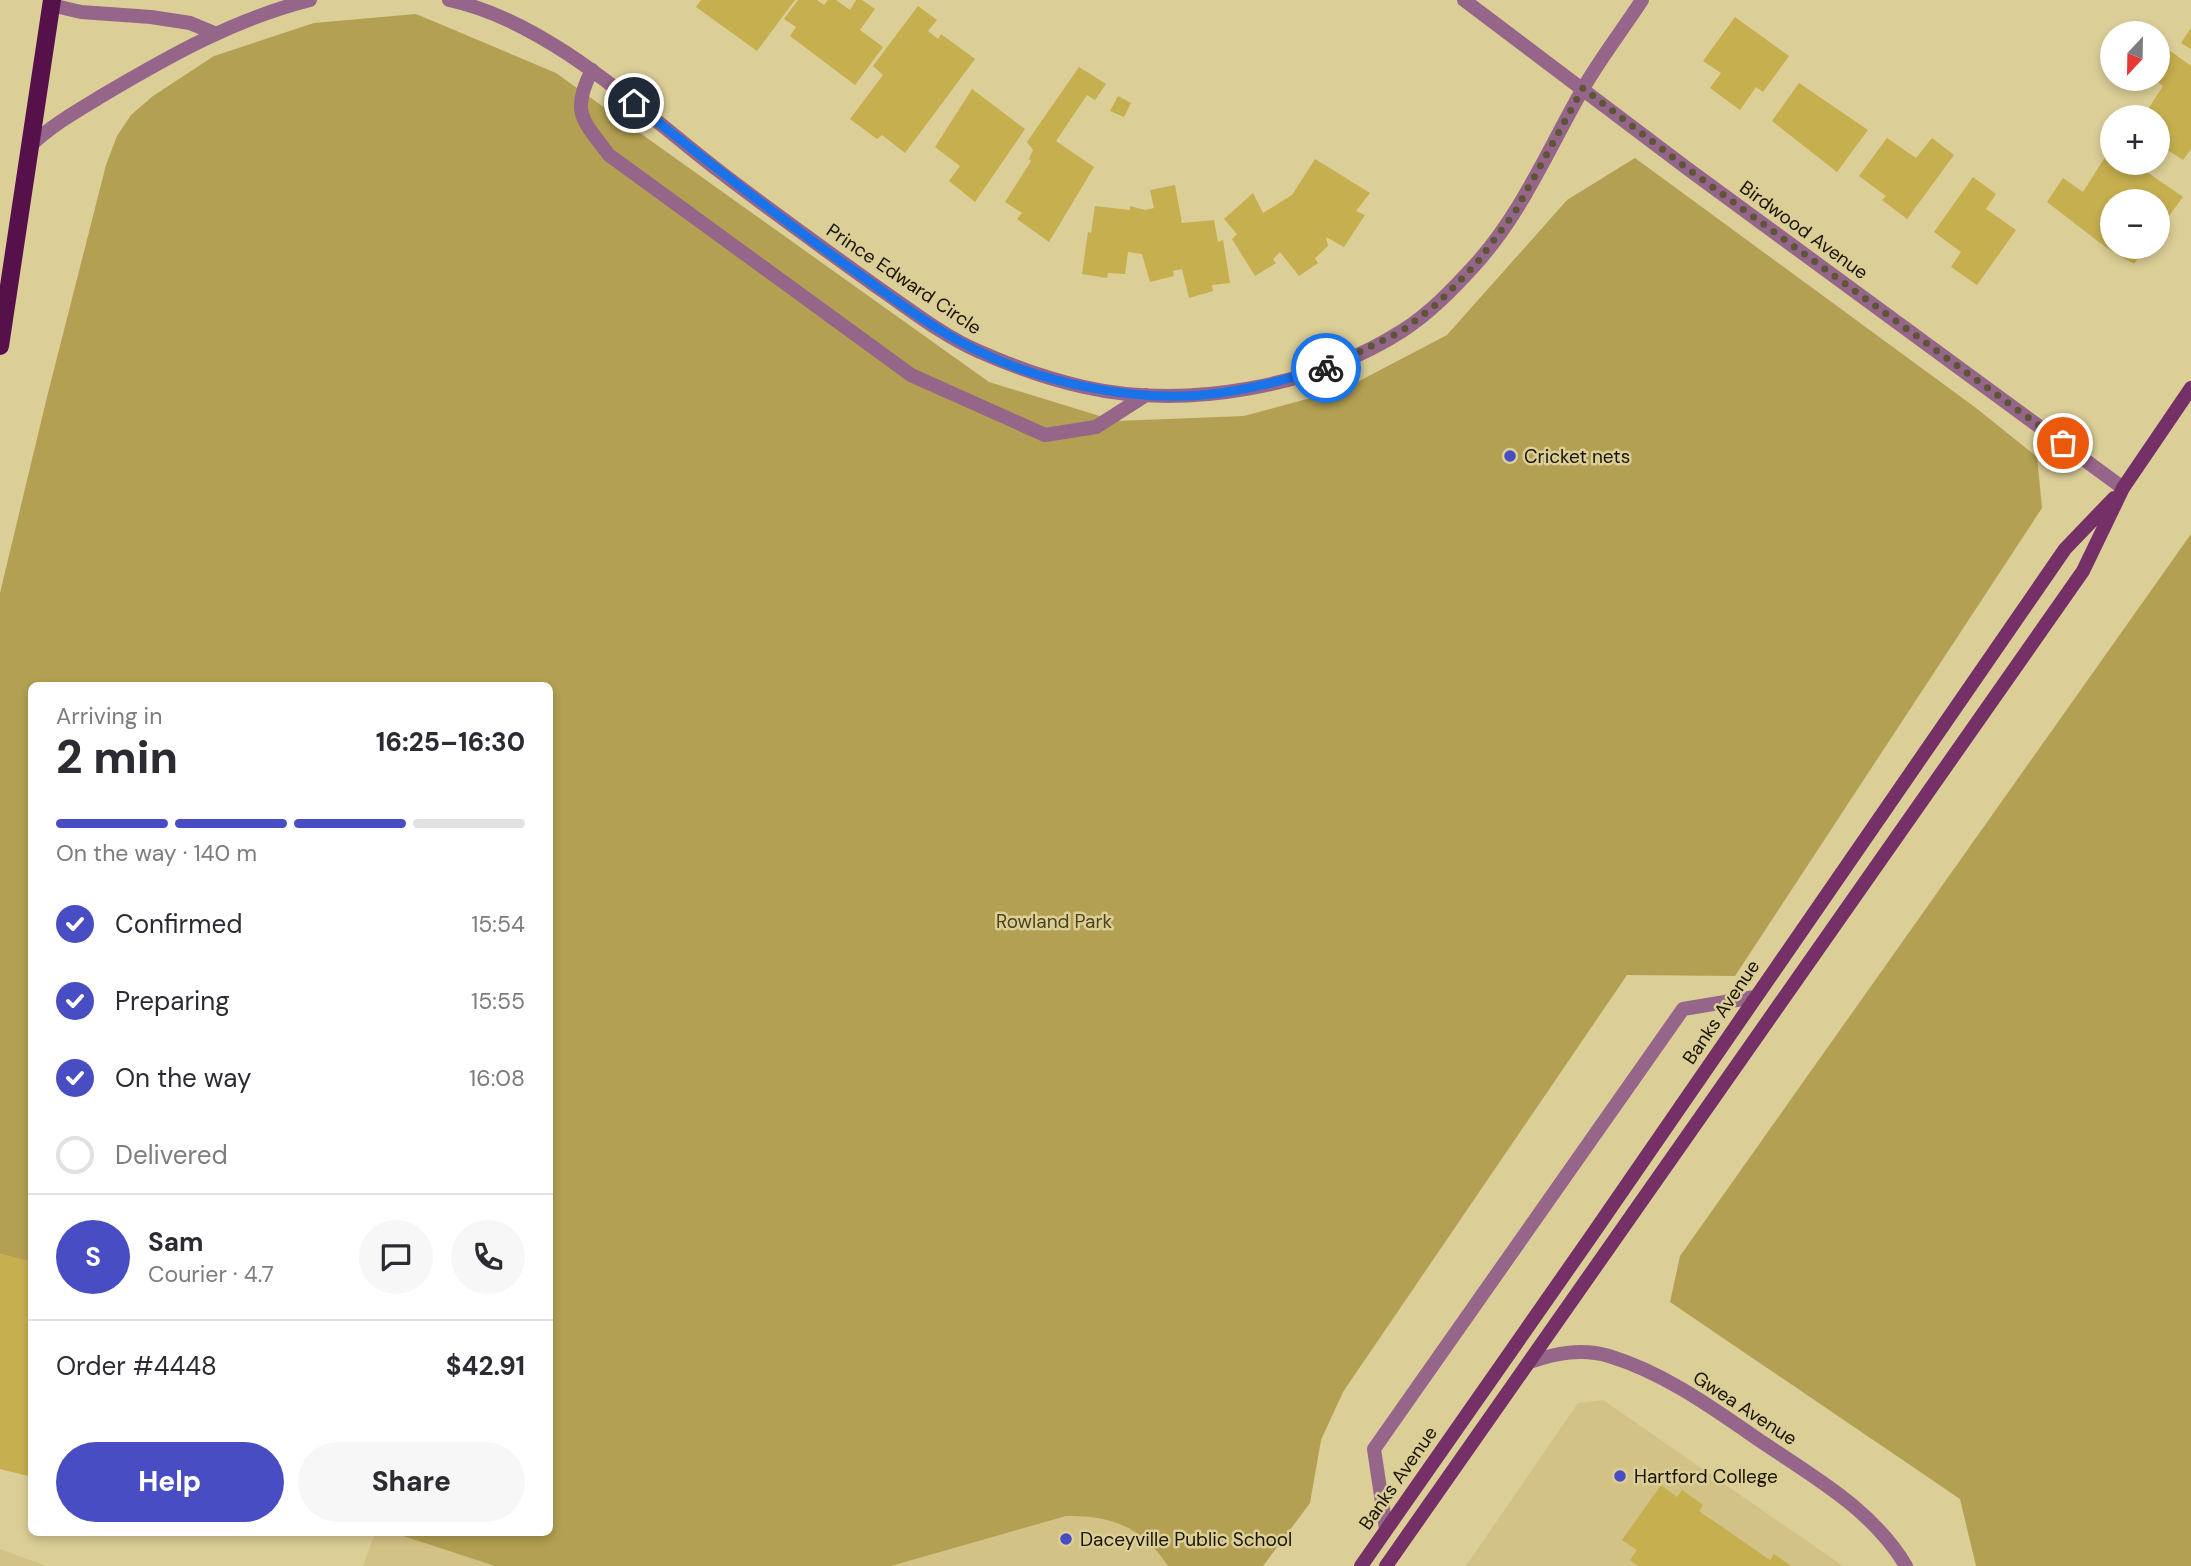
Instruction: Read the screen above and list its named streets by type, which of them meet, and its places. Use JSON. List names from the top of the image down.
{
  "streets": {
    "street": [
      "Birdwood Avenue",
      "Prince Edward Circle",
      "Banks Avenue",
      "Gwea Avenue"
    ]
  },
  "crossings": [
    ["Birdwood Avenue", "Prince Edward Circle"],
    ["Birdwood Avenue", "Banks Avenue"],
    ["Banks Avenue", "Gwea Avenue"]
  ],
  "parks": ["Rowland Park"],
  "places": ["Cricket nets", "Hartford College", "Daceyville Public School"],
  "north": "bottom",
  "page": {
    "map_buttons": ["+", "−"],
    "heading": ["2 min", "Arriving in", "16:25–16:30"],
    "panel": [
      "Sam",
      "Courier · 4.7",
      "Order #4448",
      "$42.91"
    ],
    "bar": "On the way · 140 m",
    "list": [
      ["Confirmed", "15:54"],
      ["Preparing", "15:55"],
      ["On the way", "16:08"],
      "Delivered"
    ],
    "round": "S",
    "buttons": ["Help", "Share"]
  }
}
